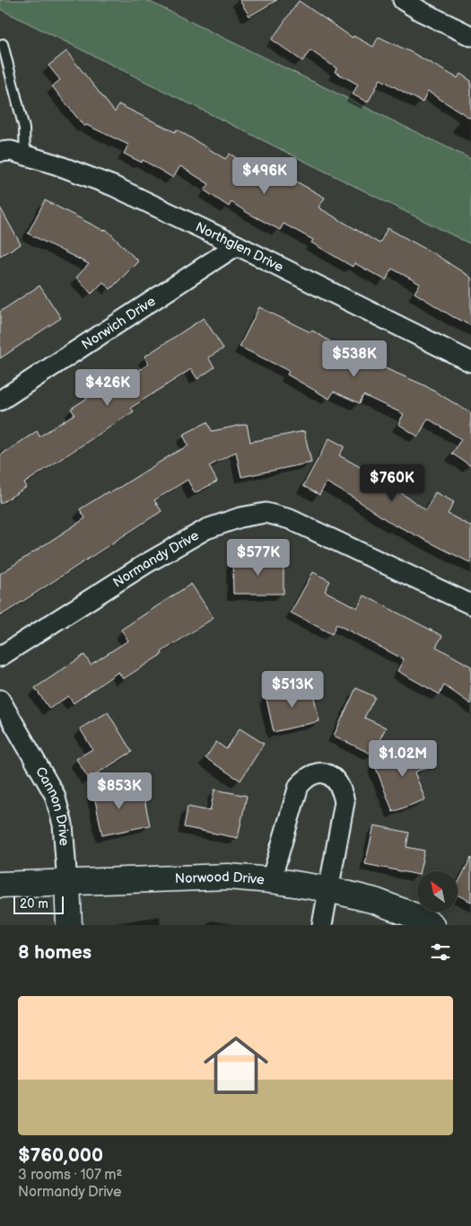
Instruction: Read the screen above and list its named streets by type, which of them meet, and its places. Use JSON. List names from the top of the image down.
{
  "streets": {
    "main road": ["Cannon Drive", "Norwood Drive"],
    "street": ["Northglen Drive", "Norwich Drive", "Normandy Drive"]
  },
  "crossings": [
    ["Northglen Drive", "Norwich Drive"],
    ["Cannon Drive", "Norwood Drive"]
  ],
  "scale_bar": "20 m",
  "north": "top left",
  "page": {
    "price": [
      "$496K",
      "$538K",
      "$426K",
      "$760K",
      "$577K",
      "$513K",
      "$1.02M",
      "$853K"
    ],
    "scale": "20 m",
    "heading": "8 homes",
    "list": [
      {
        "name": "$760,000",
        "note": "3 rooms · 107 m² · Normandy Drive"
      }
    ]
  }
}
